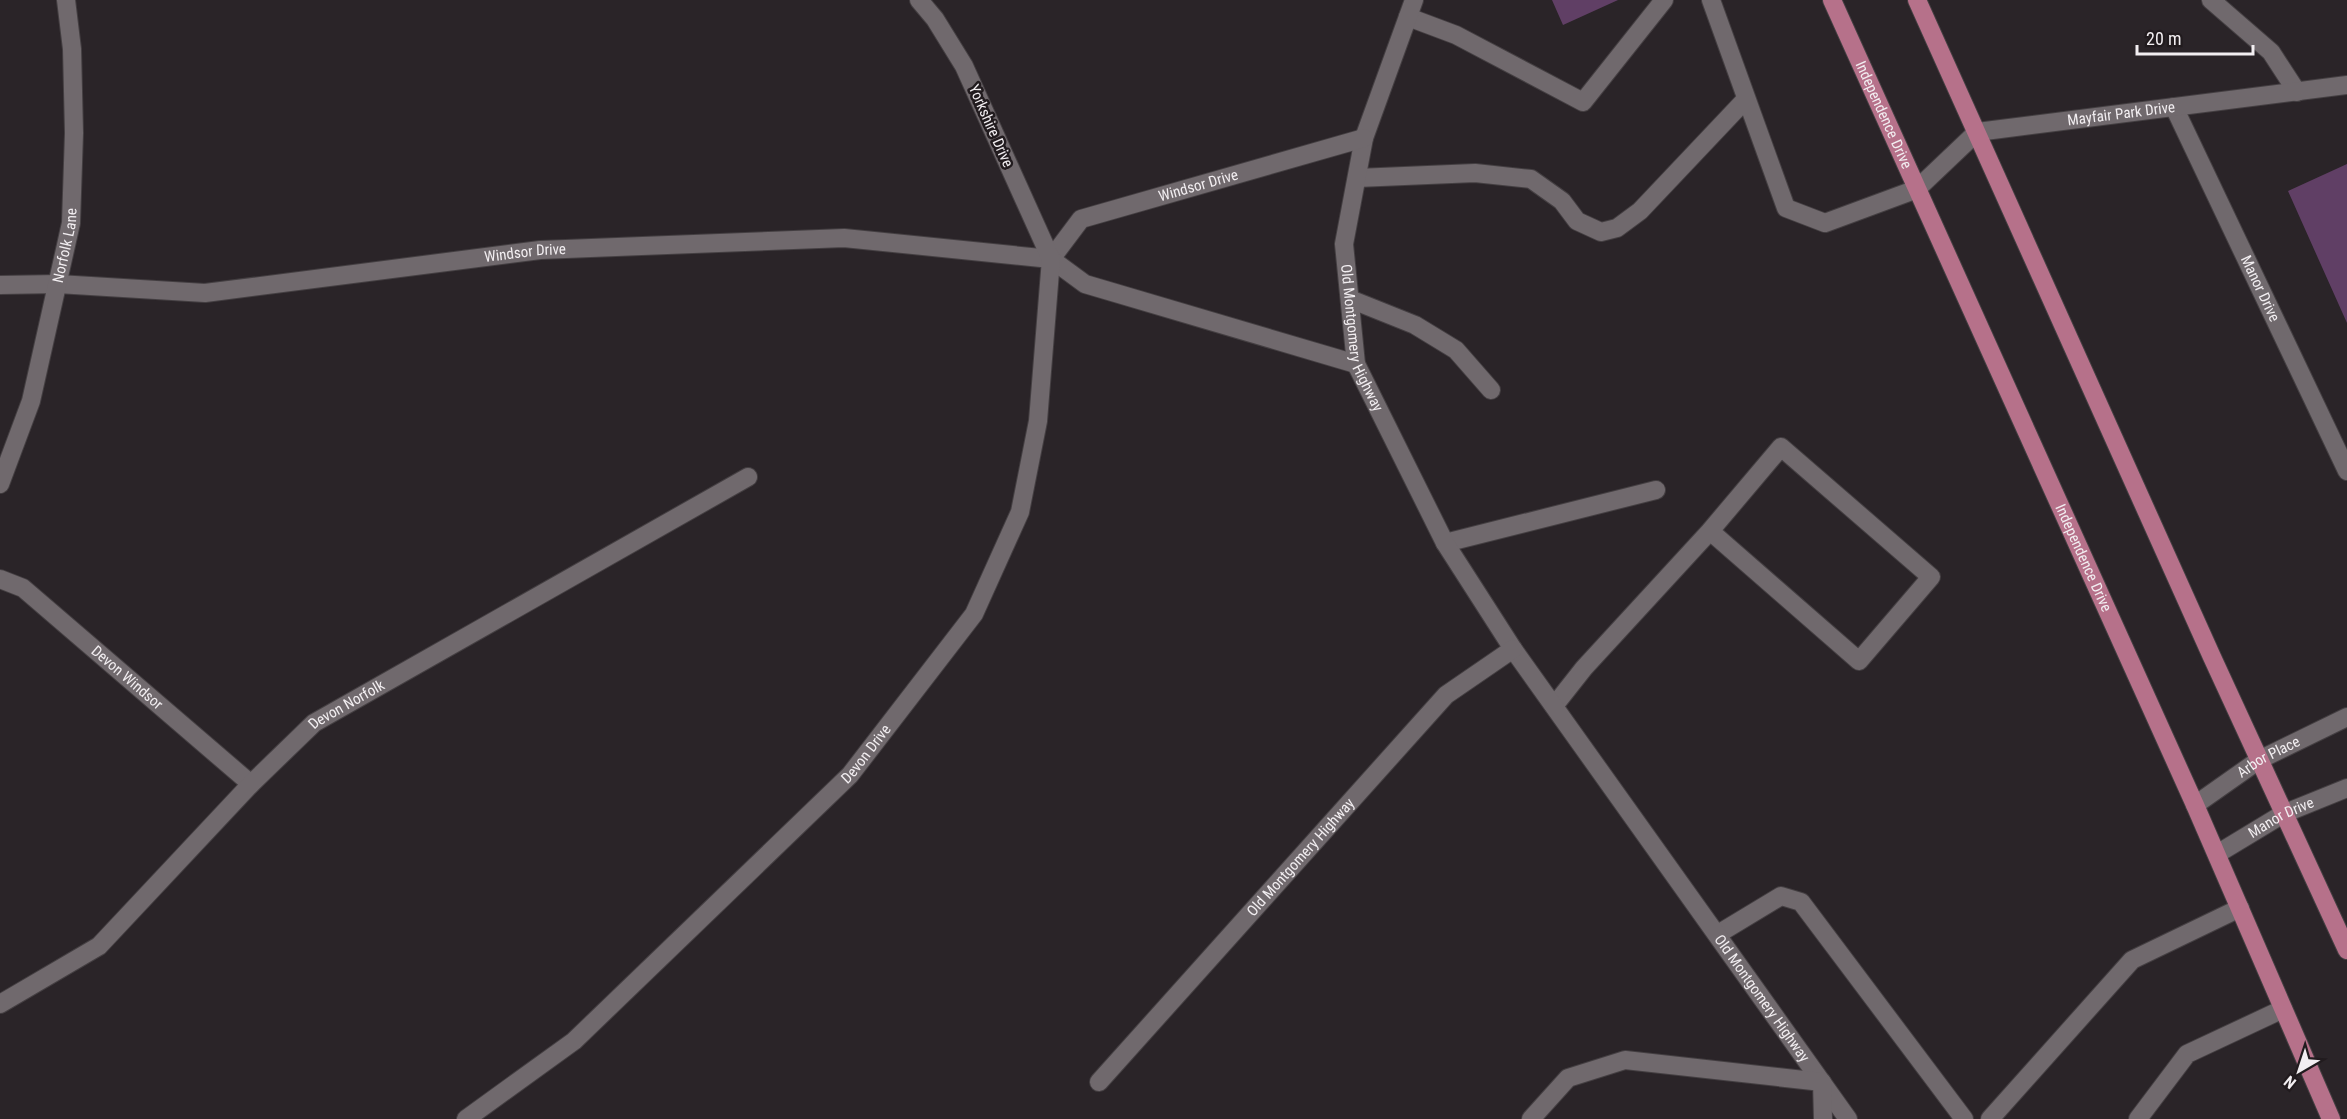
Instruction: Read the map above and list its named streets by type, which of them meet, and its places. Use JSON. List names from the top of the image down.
{
  "streets": {
    "main road": ["Independence Drive"],
    "street": [
      "Mayfair Park Drive",
      "Yorkshire Drive",
      "Windsor Drive",
      "Norfolk Lane",
      "Manor Drive",
      "Old Montgomery Highway",
      "Devon Windsor",
      "Devon Norfolk",
      "Devon Drive",
      "Arbor Place"
    ]
  },
  "crossings": [
    ["Mayfair Park Drive", "Manor Drive"],
    ["Independence Drive", "Manor Drive"],
    ["Independence Drive", "Arbor Place"],
    ["Yorkshire Drive", "Windsor Drive"],
    ["Yorkshire Drive", "Devon Drive"],
    ["Windsor Drive", "Norfolk Lane"],
    ["Windsor Drive", "Old Montgomery Highway"],
    ["Windsor Drive", "Devon Drive"],
    ["Devon Windsor", "Devon Norfolk"]
  ],
  "scale_bar": "20 m",
  "north": "bottom left"
}
